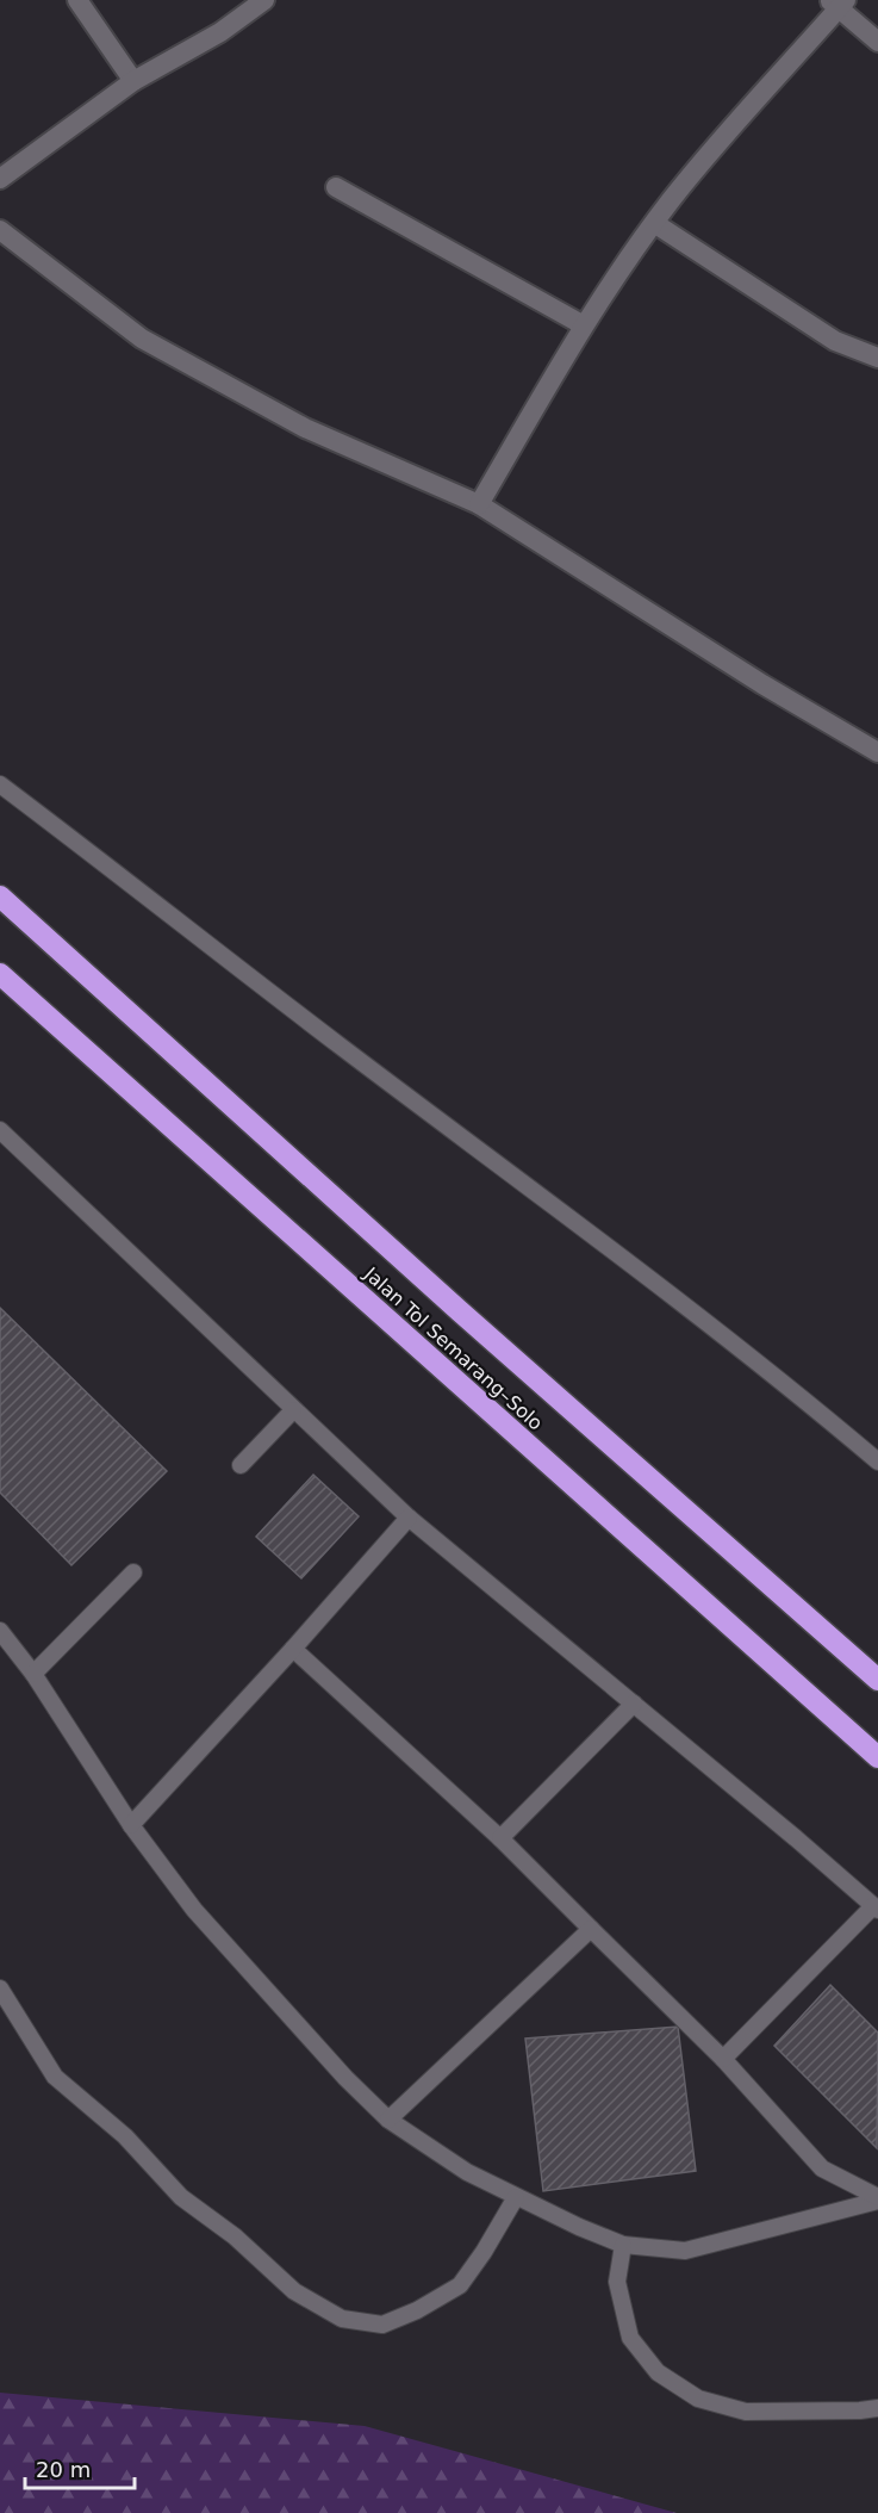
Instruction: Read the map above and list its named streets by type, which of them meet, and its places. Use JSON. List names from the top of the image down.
{
  "streets": {
    "highway": ["Jalan Tol Semarang–Solo"]
  },
  "scale_bar": "20 m"
}
